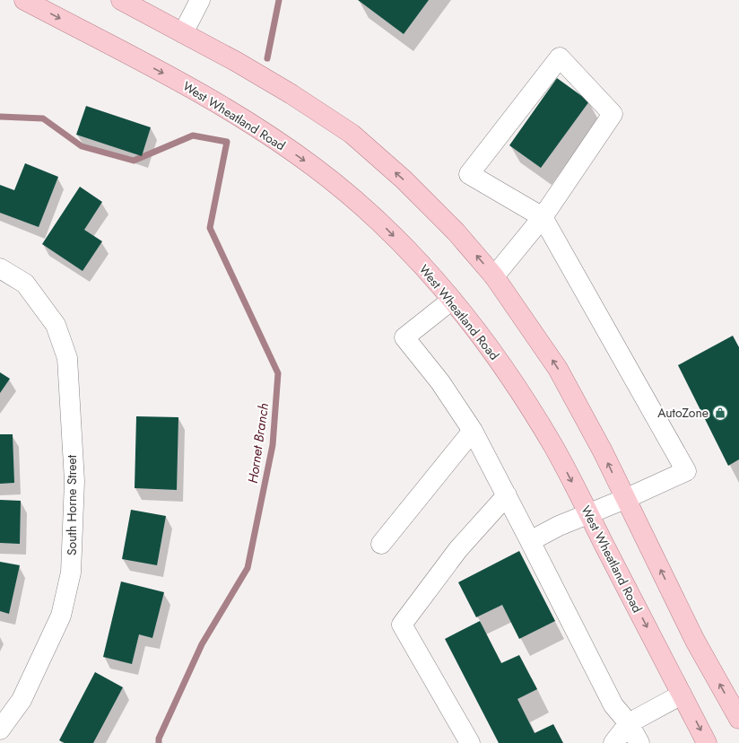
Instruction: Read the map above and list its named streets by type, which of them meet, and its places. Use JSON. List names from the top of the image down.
{
  "streets": {
    "main road": ["West Wheatland Road"],
    "street": ["South Horne Street"]
  },
  "water": ["Hornet Branch"],
  "places": {
    "shop": ["AutoZone"]
  }
}
